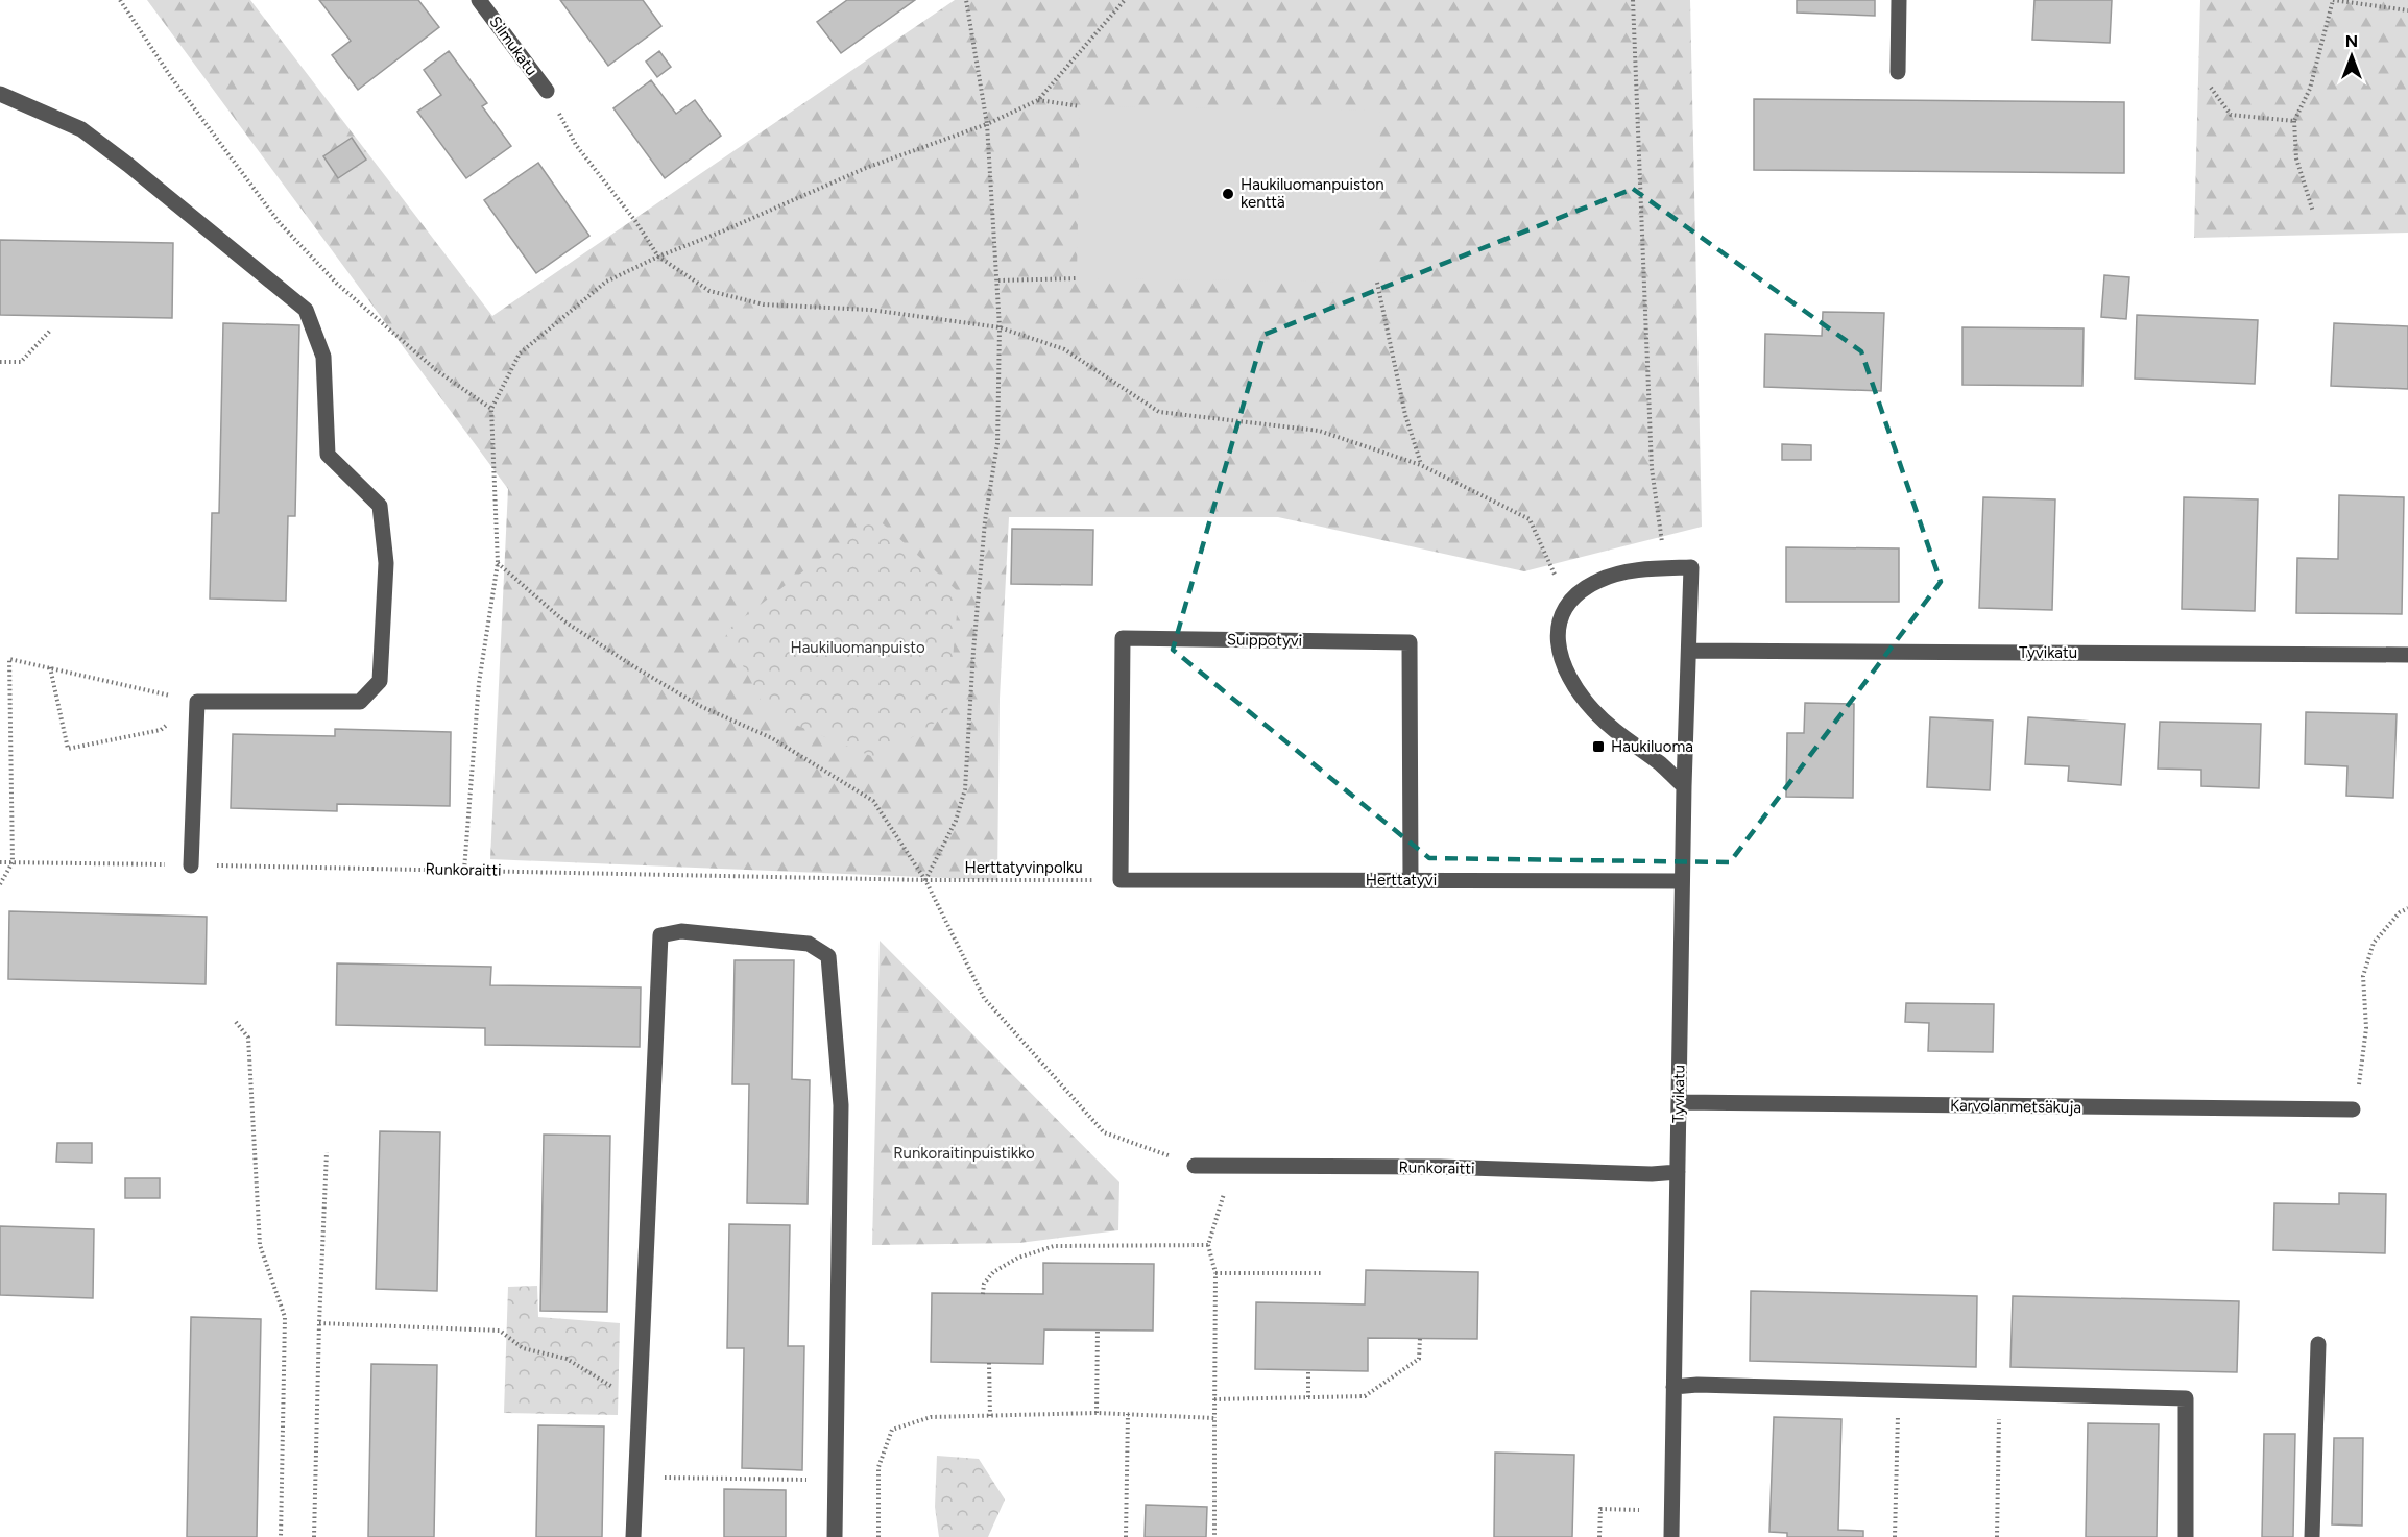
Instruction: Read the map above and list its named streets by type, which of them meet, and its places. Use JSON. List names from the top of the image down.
{
  "streets": {
    "street": [
      "Silmukatu",
      "Suippotyvi",
      "Tyvikatu",
      "Runkoraitti",
      "Herttatyvi",
      "Karvolanmetsäkuja"
    ],
    "path": ["Herttatyvinpolku"]
  },
  "crossings": [
    ["Suippotyvi", "Herttatyvinpolku"],
    ["Suippotyvi", "Herttatyvi"],
    ["Tyvikatu", "Runkoraitti"],
    ["Tyvikatu", "Herttatyvi"],
    ["Tyvikatu", "Karvolanmetsäkuja"],
    ["Herttatyvinpolku", "Runkoraitti"],
    ["Herttatyvinpolku", "Herttatyvi"]
  ],
  "parks": ["Haukiluomanpuisto", "Runkoraitinpuistikko"],
  "places": {
    "other": ["Haukiluomanpuiston kenttä"],
    "transit": ["Haukiluoma"]
  },
  "north": "top"
}
